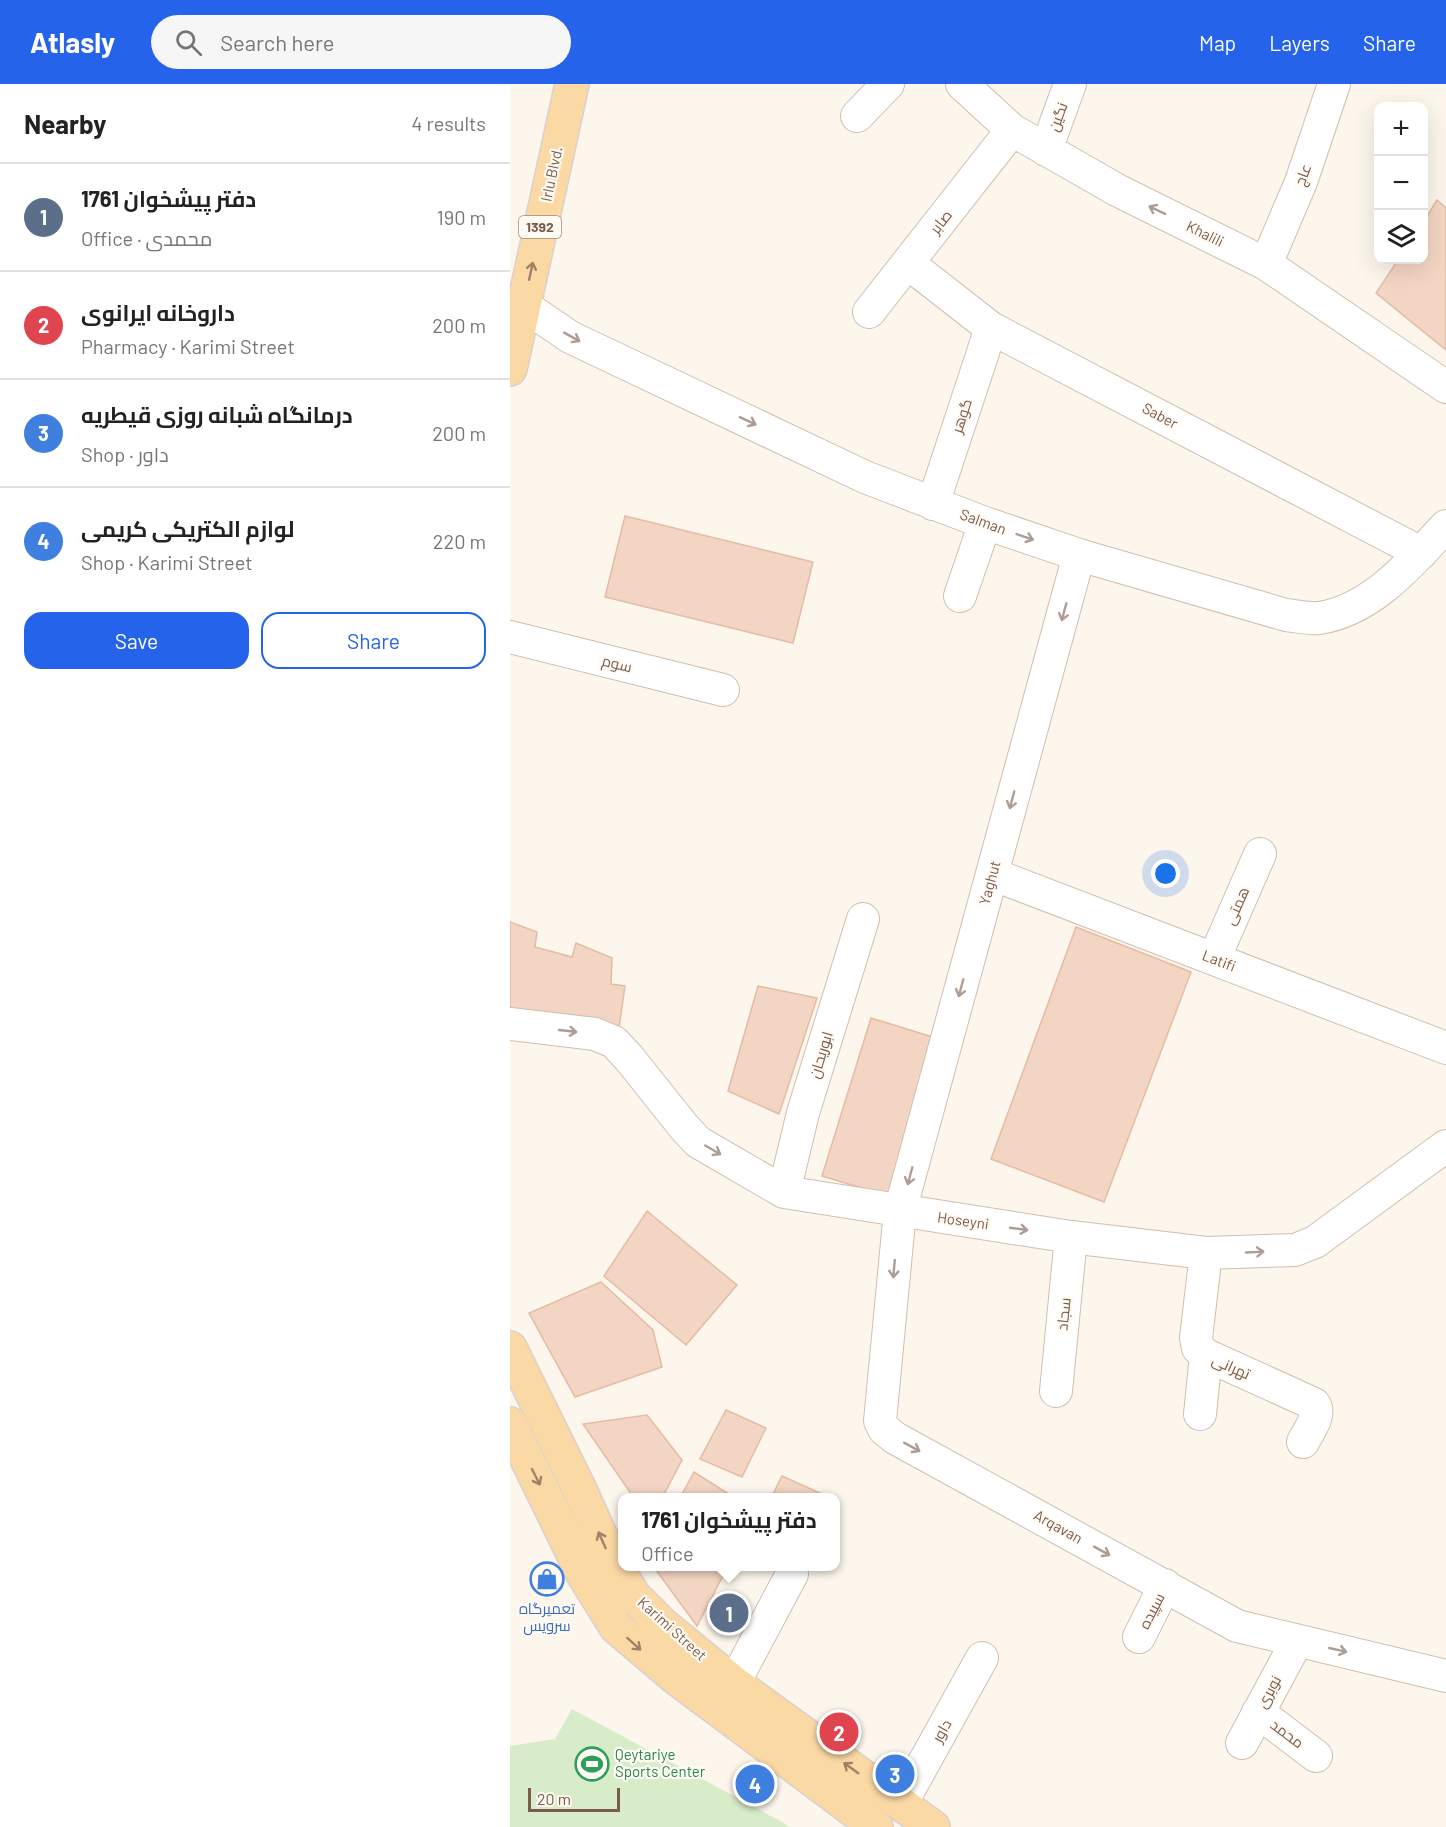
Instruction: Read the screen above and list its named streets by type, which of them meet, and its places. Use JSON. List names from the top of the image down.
{
  "streets": {
    "main road": ["Irlu Blvd.", "1392", "Karimi Street"],
    "street": [
      "نگین",
      "عاج",
      "صابر",
      "Khalili",
      "گوهر",
      "Saber",
      "Salman",
      "سوم",
      "Yaghut",
      "همتی",
      "Latifi",
      "ابوریحان",
      "Hoseyni",
      "سجاد",
      "تهرانی",
      "Arqavan",
      "سپیده",
      "نوبری",
      "داور",
      "محمد"
    ]
  },
  "crossings": [
    ["نگین", "Khalili"],
    ["Irlu Blvd.", "Salman"],
    ["عاج", "Khalili"],
    ["صابر", "Khalili"],
    ["صابر", "Saber"],
    ["گوهر", "Saber"],
    ["گوهر", "Salman"],
    ["Saber", "Salman"],
    ["Salman", "Yaghut"],
    ["Yaghut", "Latifi"],
    ["Yaghut", "Hoseyni"],
    ["Yaghut", "Arqavan"],
    ["همتی", "Latifi"],
    ["ابوریحان", "Hoseyni"],
    ["Hoseyni", "سجاد"],
    ["Hoseyni", "تهرانی"],
    ["Hoseyni", "Arqavan"],
    ["Arqavan", "سپیده"],
    ["Arqavan", "نوبری"],
    ["Karimi Street", "داور"],
    ["نوبری", "محمد"]
  ],
  "one_way": [
    "Irlu Blvd.",
    "Khalili",
    "Salman",
    "Yaghut",
    "Hoseyni",
    "Arqavan"
  ],
  "places": {
    "shop": ["تعمیرگاه سرویس"],
    "sports": ["Qeytariye Sports Center"]
  },
  "scale_bar": "20 m",
  "page": {
    "header": "Atlasly",
    "search": "Search here",
    "nav": ["Map", "Layers", "Share"],
    "heading": ["Nearby", "4 results"],
    "map_buttons": ["+", "−"],
    "list": [
      {
        "mark": "1",
        "name": "دفتر پیشخوان 1761",
        "note": "Office · محمدی",
        "value": "190 m"
      },
      {
        "mark": "2",
        "name": "داروخانه ایرانوی",
        "note": "Pharmacy · Karimi Street",
        "value": "200 m"
      },
      {
        "mark": "3",
        "name": "درمانگاه شبانه روزی قیطریه",
        "note": "Shop · داور",
        "value": "200 m"
      },
      {
        "mark": "4",
        "name": "لوازم الکتریکی کریمی",
        "note": "Shop · Karimi Street",
        "value": "220 m"
      }
    ],
    "buttons": ["Save", "Share"],
    "popup": ["دفتر پیشخوان 1761", "Office"],
    "pins": [
      "1",
      "2",
      "3",
      "4"
    ],
    "scale": "20 m"
  }
}
